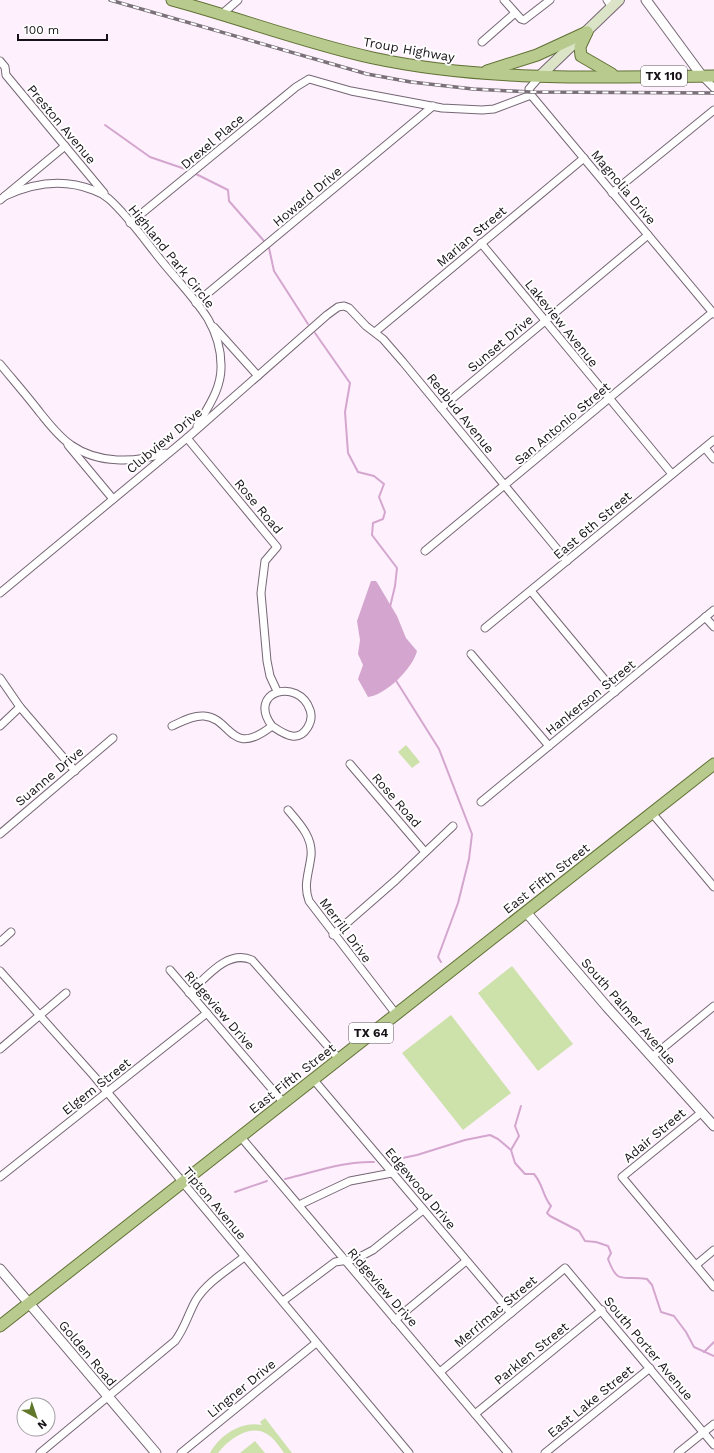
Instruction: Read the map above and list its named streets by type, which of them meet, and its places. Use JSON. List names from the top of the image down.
{
  "streets": {
    "main road": [
      "Troup Highway",
      "TX 110",
      "East Fifth Street",
      "TX 64"
    ],
    "street": [
      "Preston Avenue",
      "Drexel Place",
      "Magnolia Drive",
      "Howard Drive",
      "Marian Street",
      "Highland Park Circle",
      "Lakeview Avenue",
      "Sunset Drive",
      "Redbud Avenue",
      "San Antonio Street",
      "Clubview Drive",
      "Rose Road",
      "East 6th Street",
      "Hankerson Street",
      "Suanne Drive",
      "Merrill Drive",
      "Ridgeview Drive",
      "South Palmer Avenue",
      "Elgem Street",
      "Adair Street",
      "Edgewood Drive",
      "Tipton Avenue",
      "Merrimac Street",
      "South Porter Avenue",
      "Golden Road",
      "Parklen Street",
      "Lingner Drive",
      "East Lake Street"
    ]
  },
  "crossings": [
    ["Troup Highway", "TX 110"],
    ["Preston Avenue", "Highland Park Circle"],
    ["Drexel Place", "Howard Drive"],
    ["Drexel Place", "Highland Park Circle"],
    ["Magnolia Drive", "Marian Street"],
    ["Magnolia Drive", "Sunset Drive"],
    ["Magnolia Drive", "San Antonio Street"],
    ["Howard Drive", "Highland Park Circle"],
    ["Marian Street", "Lakeview Avenue"],
    ["Marian Street", "Redbud Avenue"],
    ["Highland Park Circle", "Clubview Drive"],
    ["Lakeview Avenue", "Sunset Drive"],
    ["Lakeview Avenue", "San Antonio Street"],
    ["Lakeview Avenue", "East 6th Street"],
    ["Sunset Drive", "Redbud Avenue"],
    ["Redbud Avenue", "San Antonio Street"],
    ["Redbud Avenue", "Clubview Drive"],
    ["Redbud Avenue", "East 6th Street"],
    ["Clubview Drive", "Rose Road"],
    ["East Fifth Street", "Merrill Drive"],
    ["East Fifth Street", "Ridgeview Drive"],
    ["East Fifth Street", "South Palmer Avenue"],
    ["East Fifth Street", "Edgewood Drive"],
    ["East Fifth Street", "Tipton Avenue"],
    ["East Fifth Street", "Golden Road"],
    ["Ridgeview Drive", "Elgem Street"],
    ["Ridgeview Drive", "Merrimac Street"],
    ["Ridgeview Drive", "Parklen Street"],
    ["South Palmer Avenue", "Adair Street"],
    ["Elgem Street", "Tipton Avenue"],
    ["Edgewood Drive", "Merrimac Street"],
    ["Tipton Avenue", "Lingner Drive"],
    ["Merrimac Street", "South Porter Avenue"],
    ["South Porter Avenue", "Parklen Street"],
    ["South Porter Avenue", "East Lake Street"]
  ],
  "scale_bar": "100 m",
  "north": "bottom right"
}
